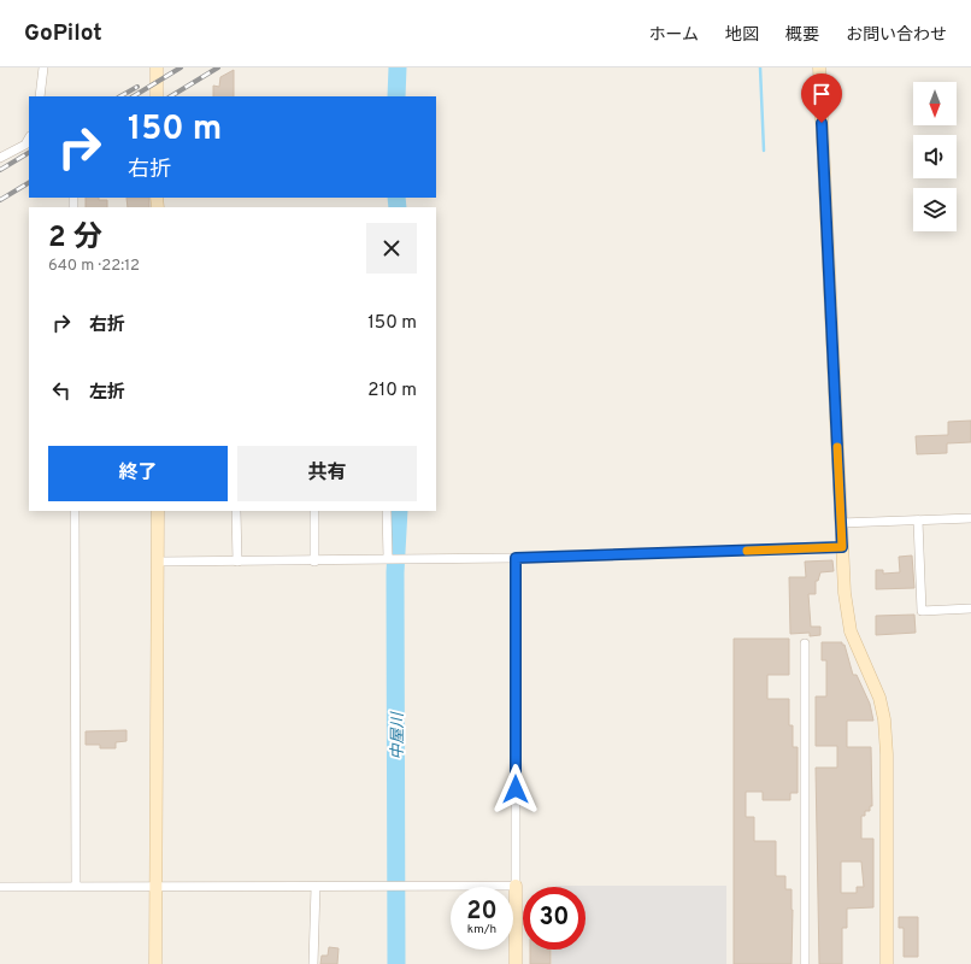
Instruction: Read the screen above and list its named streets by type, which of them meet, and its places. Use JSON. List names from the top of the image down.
{
  "water": ["中屋川"],
  "north": "bottom",
  "page": {
    "header": "GoPilot",
    "nav": [
      "ホーム",
      "地図",
      "概要",
      "お問い合わせ"
    ],
    "turn": ["150 m", "右折"],
    "heading": ["2 分", "640 m · 22:12"],
    "list": [
      {
        "name": "右折",
        "value": "150 m"
      },
      {
        "name": "左折",
        "value": "210 m"
      }
    ],
    "buttons": ["終了", "共有"],
    "speed": "20 km/h",
    "limit": "30"
  }
}
